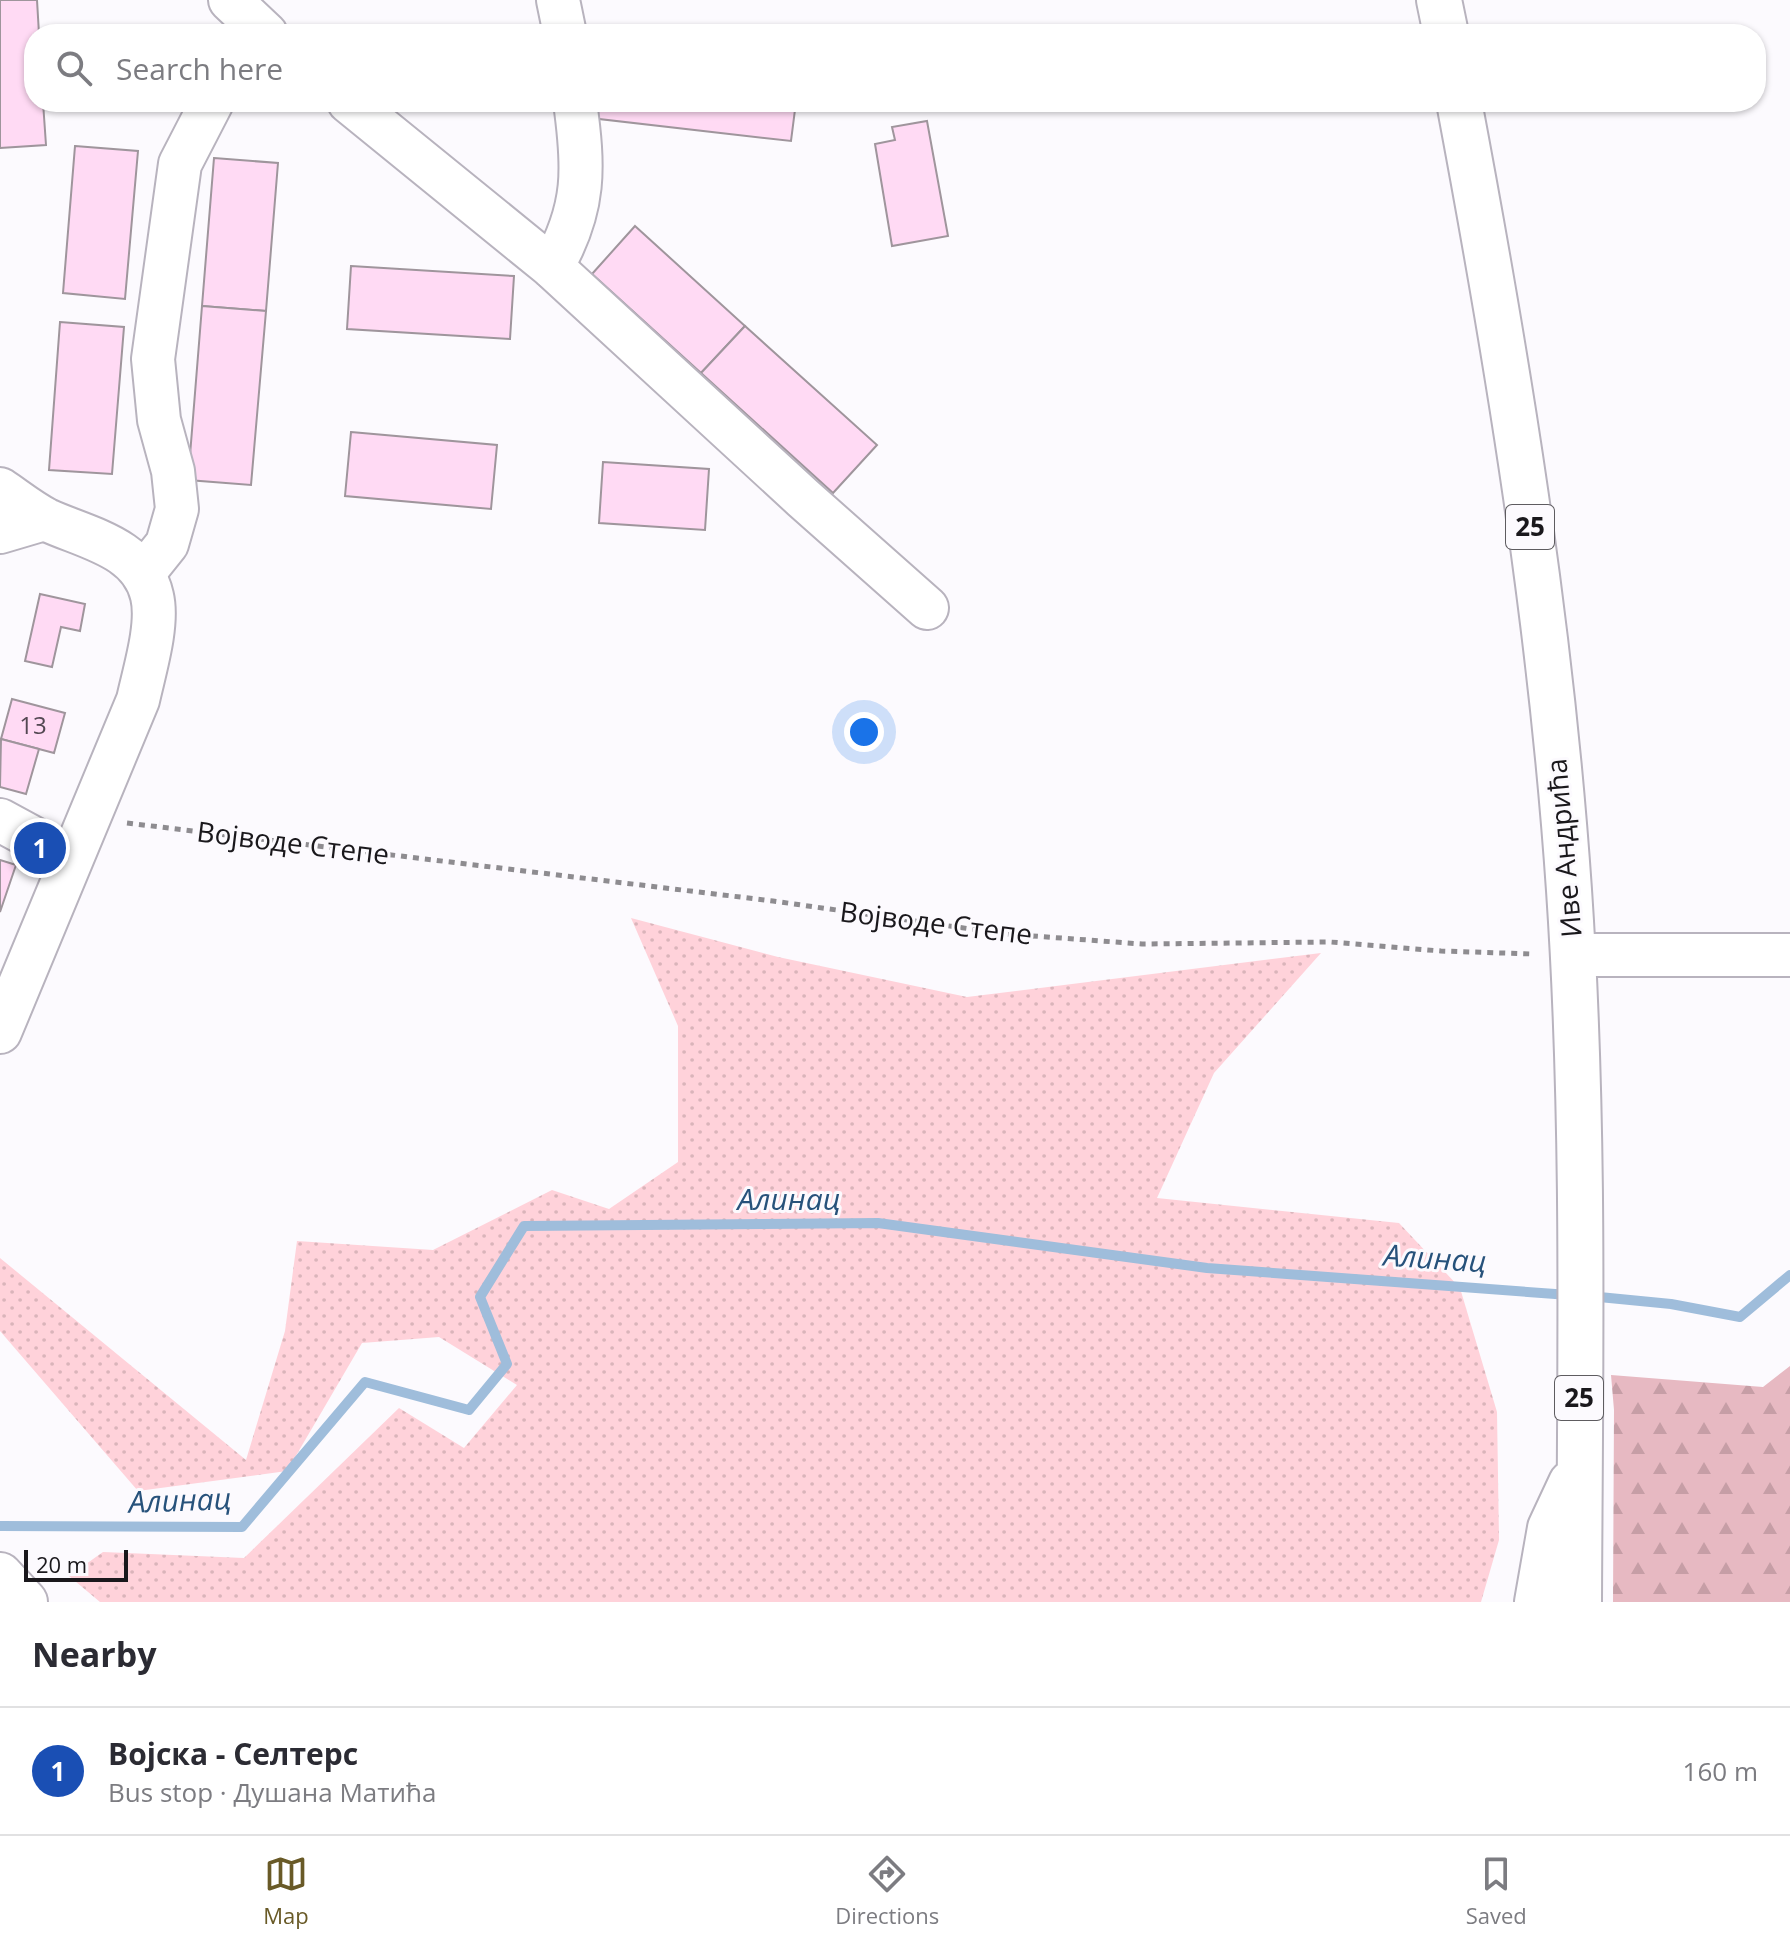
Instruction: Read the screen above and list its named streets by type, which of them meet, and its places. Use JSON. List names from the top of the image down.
{
  "streets": {
    "main road": ["25", "Иве Андрића"],
    "path": ["Војводе Степе"]
  },
  "crossings": [
    ["Војводе Степе", "Иве Андрића"]
  ],
  "water": ["Алинац"],
  "house_numbers": ["13"],
  "scale_bar": "20 m",
  "page": {
    "search": "Search here",
    "pins": "1",
    "scale": "20 m",
    "heading": "Nearby",
    "list": [
      {
        "mark": "1",
        "name": "Војска - Селтерс",
        "note": "Bus stop · Душана Матића",
        "value": "160 m"
      }
    ],
    "nav": ["Map", "Directions", "Saved"]
  }
}
